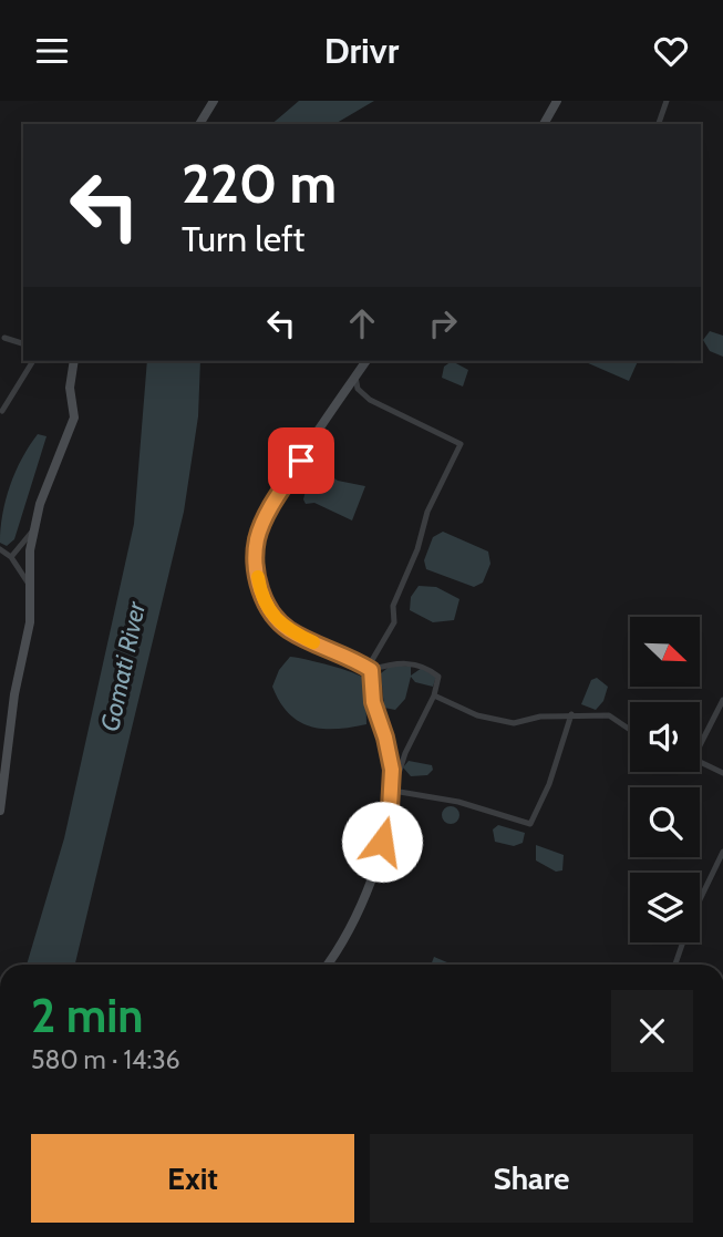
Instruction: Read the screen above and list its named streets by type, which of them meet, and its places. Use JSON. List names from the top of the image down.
{
  "water": ["Gomati River"],
  "north": "bottom right",
  "page": {
    "header": "Drivr",
    "turn": ["220 m", "Turn left"],
    "heading": ["2 min", "580 m · 14:36"],
    "buttons": ["Exit", "Share"]
  }
}
